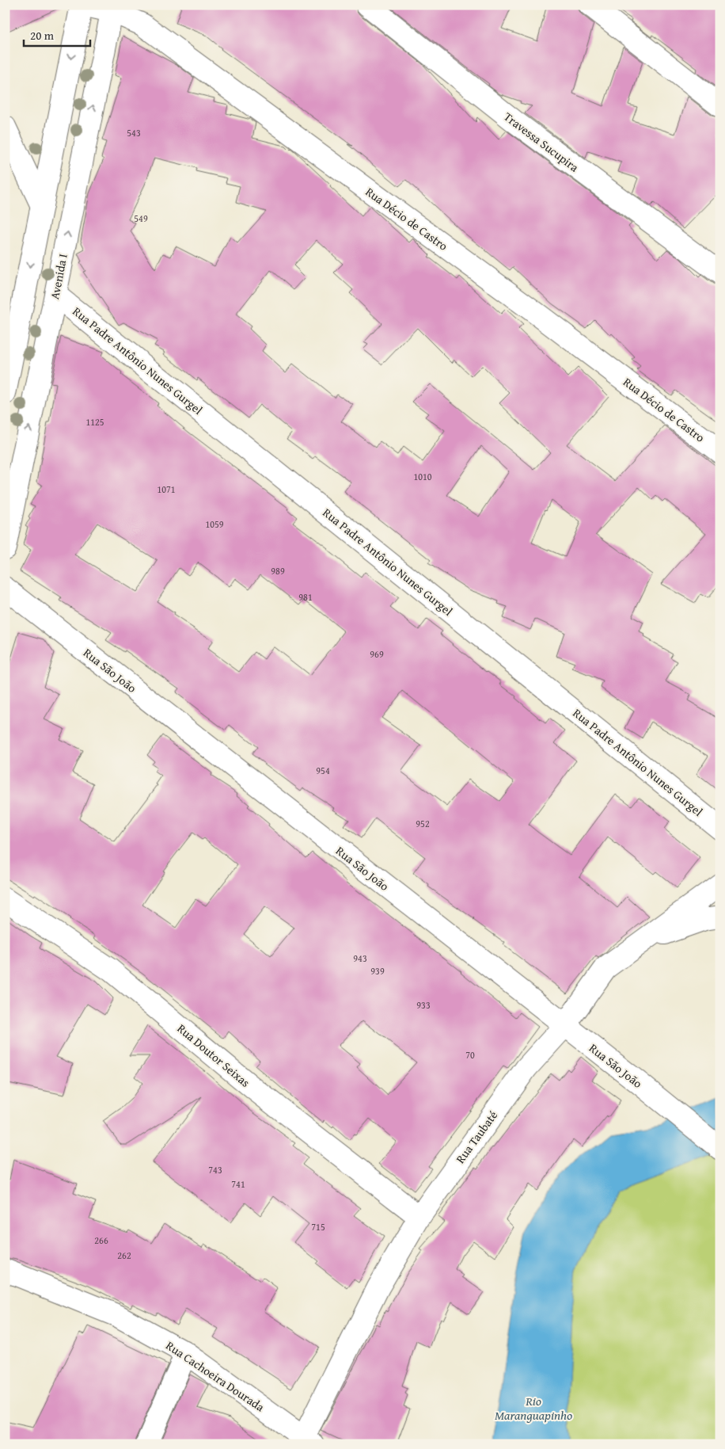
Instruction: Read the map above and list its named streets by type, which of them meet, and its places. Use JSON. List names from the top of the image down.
{
  "streets": {
    "street": [
      "Travessa Sucupira",
      "Rua Décio de Castro",
      "Avenida I",
      "Rua Padre Antônio Nunes Gurgel",
      "Rua São João",
      "Rua Doutor Seixas",
      "Rua Taubaté",
      "Rua Cachoeira Dourada"
    ]
  },
  "crossings": [
    ["Rua Décio de Castro", "Avenida I"],
    ["Avenida I", "Rua Padre Antônio Nunes Gurgel"],
    ["Rua São João", "Rua Taubaté"],
    ["Rua Doutor Seixas", "Rua Taubaté"],
    ["Rua Taubaté", "Rua Cachoeira Dourada"]
  ],
  "water": ["Rio Maranguapinho"],
  "house_numbers": [
    "543",
    "549",
    "1125",
    "1010",
    "1071",
    "1059",
    "989",
    "981",
    "969",
    "954",
    "952",
    "943",
    "939",
    "933",
    "70",
    "743",
    "741",
    "715",
    "266",
    "262"
  ],
  "scale_bar": "20 m"
}
